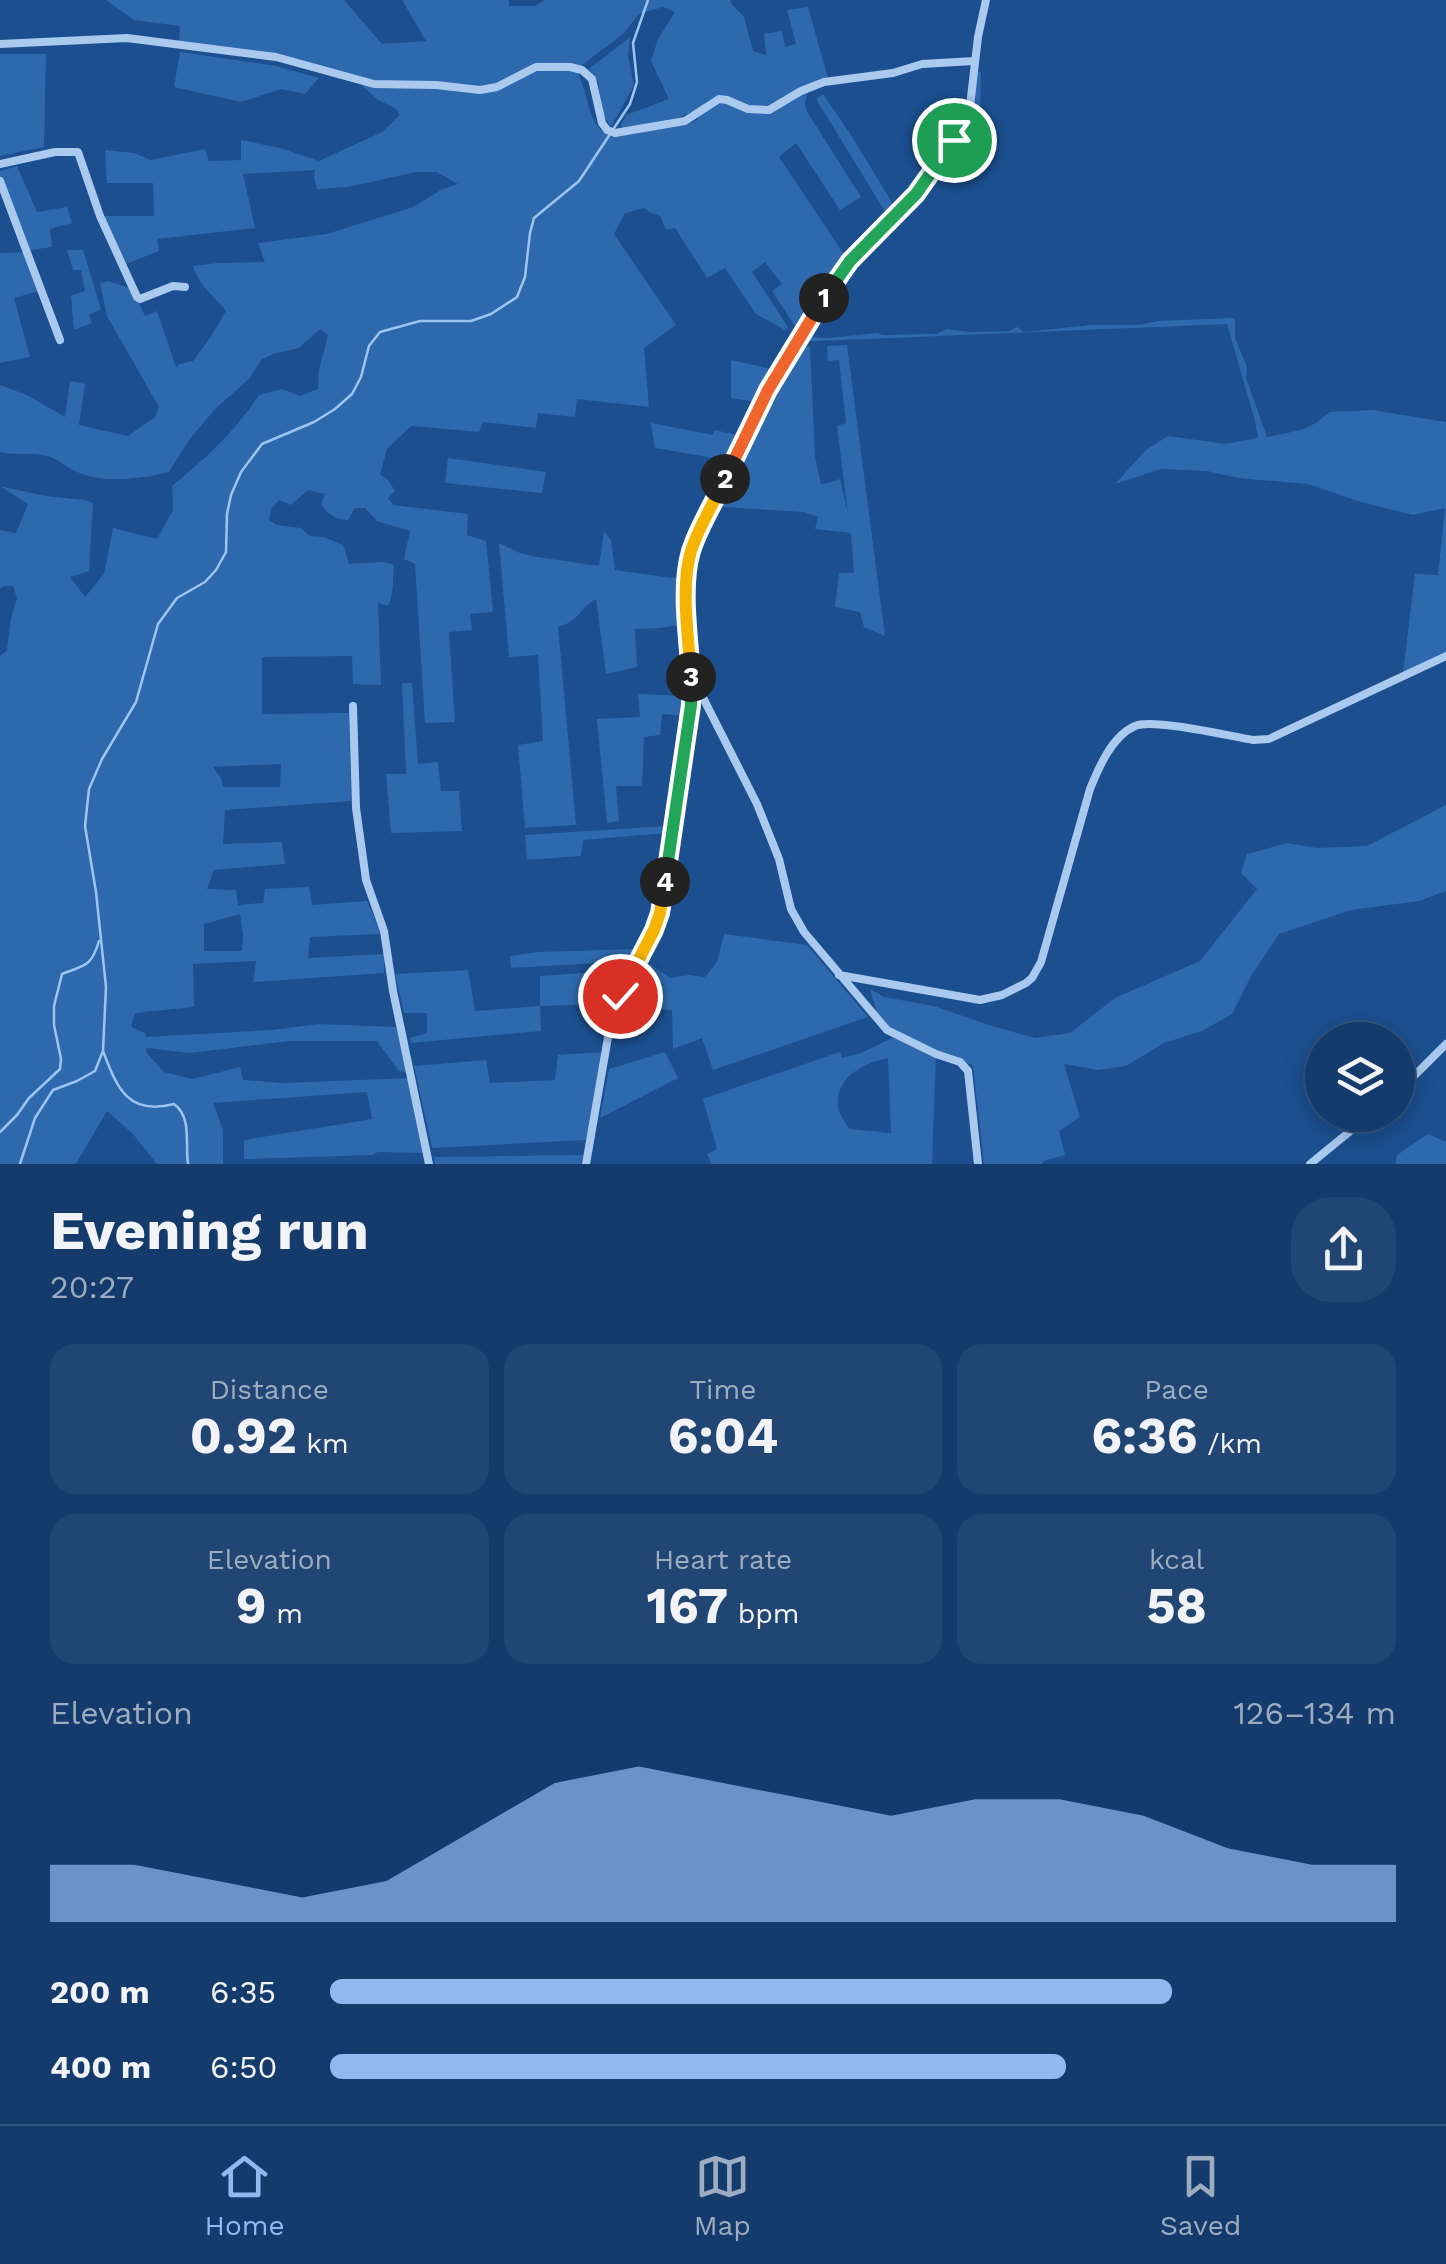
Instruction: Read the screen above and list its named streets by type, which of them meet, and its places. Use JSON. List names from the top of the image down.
{
  "page": {
    "pins": [
      "1",
      "2",
      "3",
      "4"
    ],
    "heading": ["Evening run", "20:27"],
    "stats": [
      ["Distance", "0.92 km"],
      ["Time", "6:04"],
      ["Pace", "6:36 /km"],
      ["Elevation", "9 m"],
      ["Heart rate", "167 bpm"],
      ["kcal", "58"]
    ],
    "chart": ["Elevation", "126–134 m"],
    "list": [
      {
        "name": "200 m",
        "note": "6:35"
      },
      {
        "name": "400 m",
        "note": "6:50"
      }
    ],
    "tabs": ["Home", "Map", "Saved"]
  }
}
